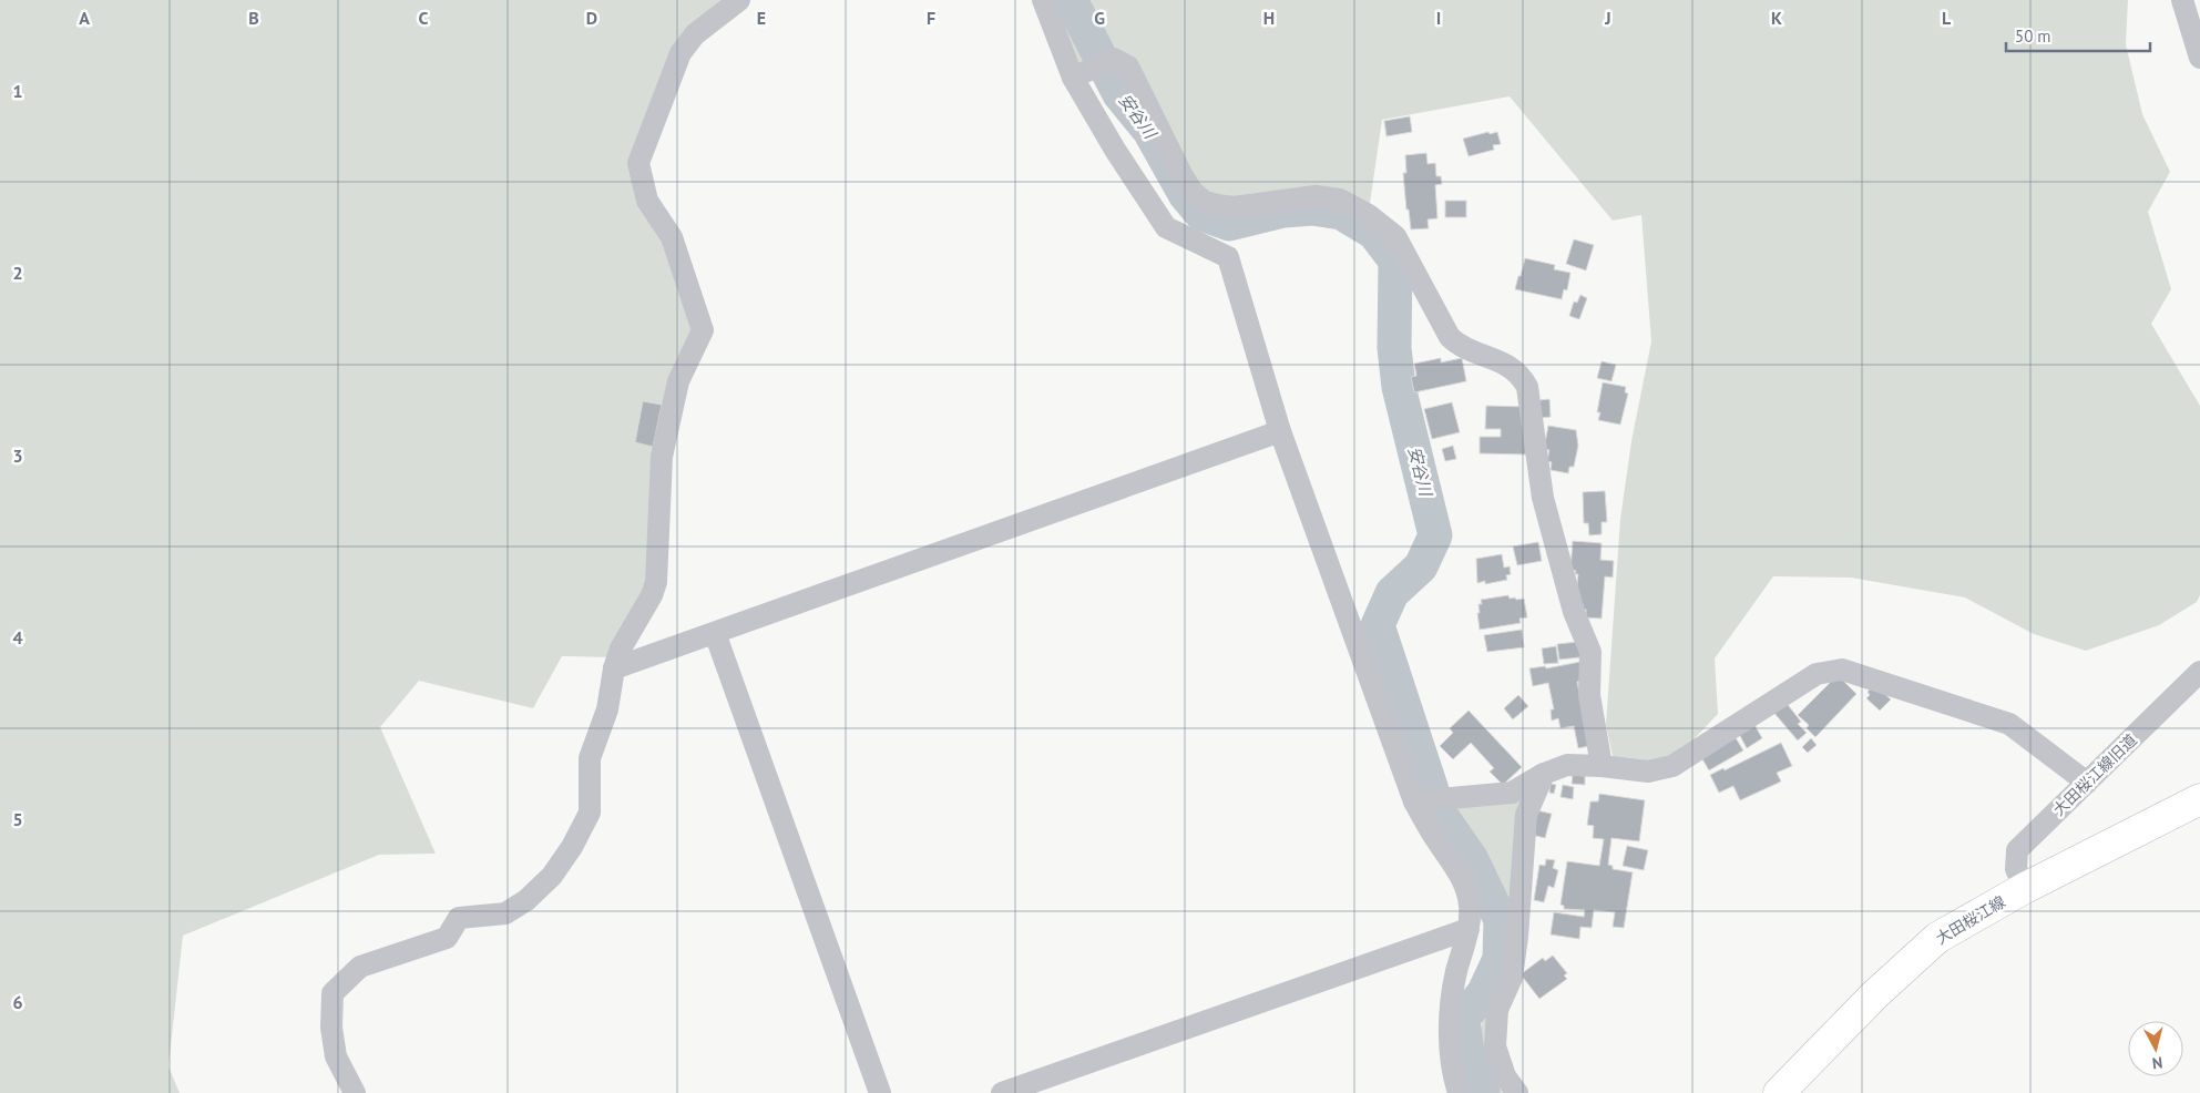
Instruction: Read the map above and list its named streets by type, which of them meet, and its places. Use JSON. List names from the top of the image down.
{
  "streets": {
    "main road": ["大田桜江線"],
    "street": ["大田桜江線旧道"]
  },
  "crossings": [
    ["大田桜江線旧道", "大田桜江線"]
  ],
  "water": ["安谷川"],
  "scale_bar": "50 m",
  "north": "bottom",
  "grid": {
    "columns": [
      "A",
      "B",
      "C",
      "D",
      "E",
      "F",
      "G",
      "H",
      "I",
      "J",
      "K",
      "L"
    ],
    "rows": [
      "1",
      "2",
      "3",
      "4",
      "5",
      "6"
    ]
  }
}
